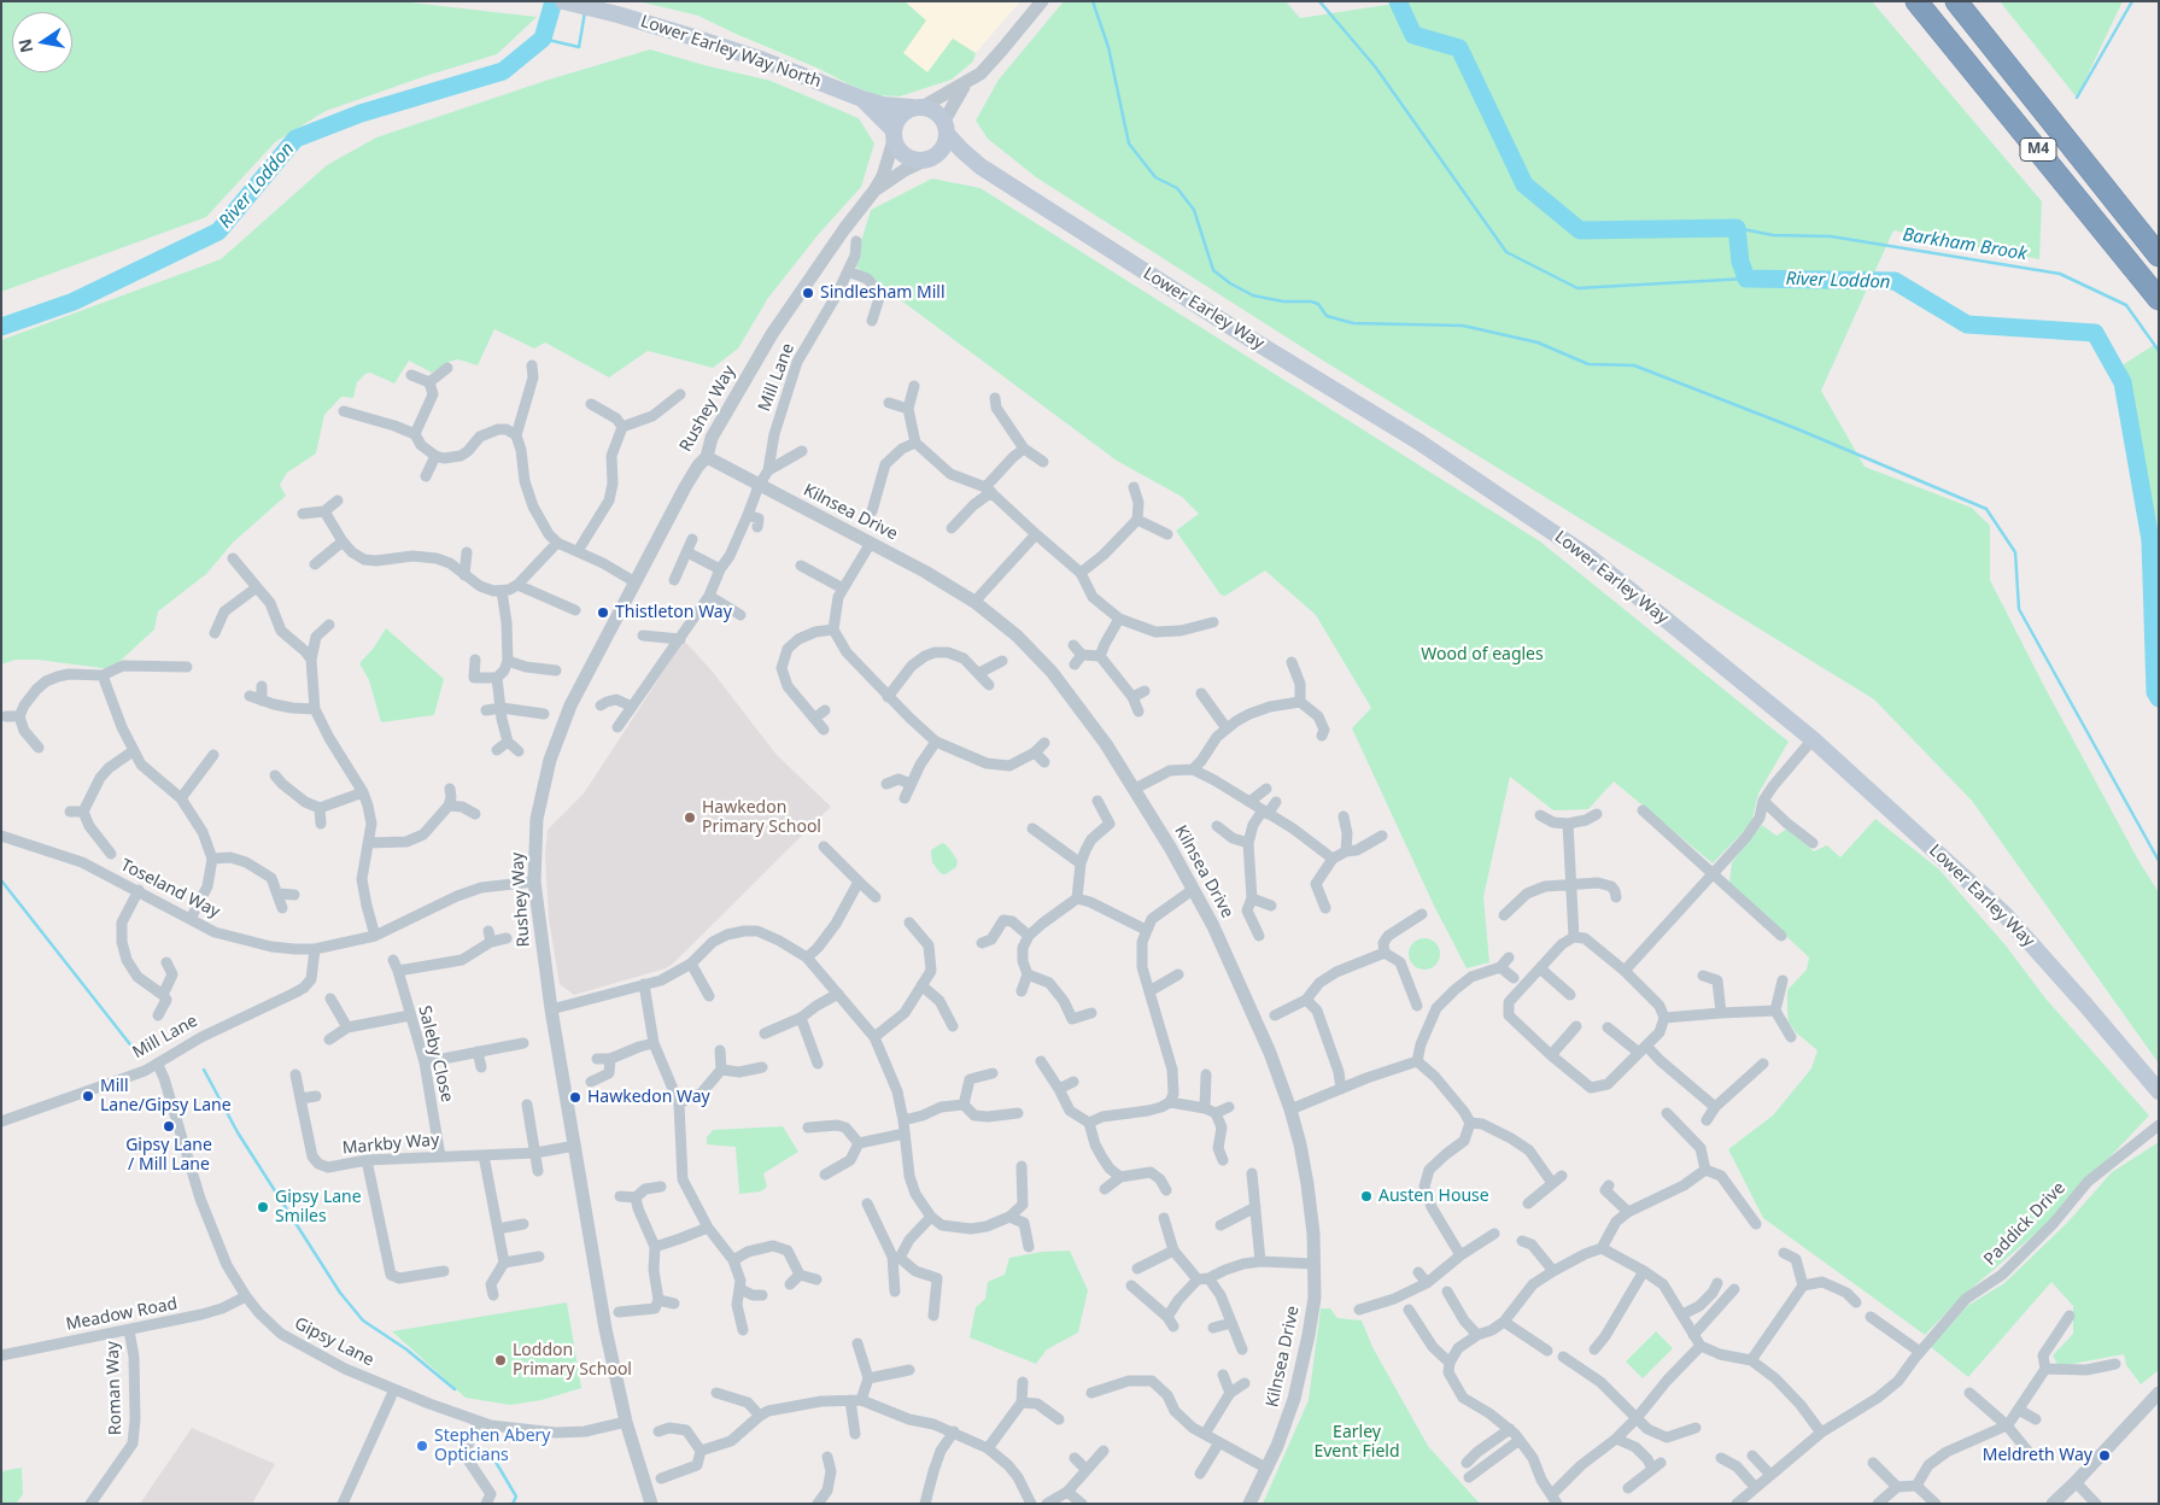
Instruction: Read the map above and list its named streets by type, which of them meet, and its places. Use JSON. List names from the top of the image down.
{
  "streets": {
    "highway": ["M4"],
    "main road": ["Lower Earley Way North", "Lower Earley Way"],
    "street": [
      "Mill Lane",
      "Rushey Way",
      "Kilnsea Drive",
      "Toseland Way",
      "Saleby Close",
      "Markby Way",
      "Paddick Drive",
      "Meadow Road",
      "Gipsy Lane",
      "Roman Way"
    ]
  },
  "crossings": [
    ["Lower Earley Way North", "Lower Earley Way"],
    ["Lower Earley Way North", "Rushey Way"],
    ["Lower Earley Way", "Rushey Way"],
    ["Mill Lane", "Kilnsea Drive"],
    ["Mill Lane", "Toseland Way"],
    ["Mill Lane", "Gipsy Lane"],
    ["Rushey Way", "Kilnsea Drive"],
    ["Rushey Way", "Toseland Way"],
    ["Rushey Way", "Markby Way"],
    ["Rushey Way", "Gipsy Lane"],
    ["Saleby Close", "Markby Way"],
    ["Meadow Road", "Gipsy Lane"],
    ["Meadow Road", "Roman Way"]
  ],
  "water": ["River Loddon", "Barkham Brook"],
  "parks": ["Wood of eagles", "Earley Event Field"],
  "places": [
    "Sindlesham Mill",
    "Thistleton Way",
    "Hawkedon Primary School",
    "Mill Lane/Gipsy Lane",
    "Hawkedon Way",
    "Gipsy Lane / Mill Lane",
    "Austen House",
    "Gipsy Lane Smiles",
    "Loddon Primary School",
    "Stephen Abery Opticians",
    "Meldreth Way"
  ],
  "north": "left"
}
